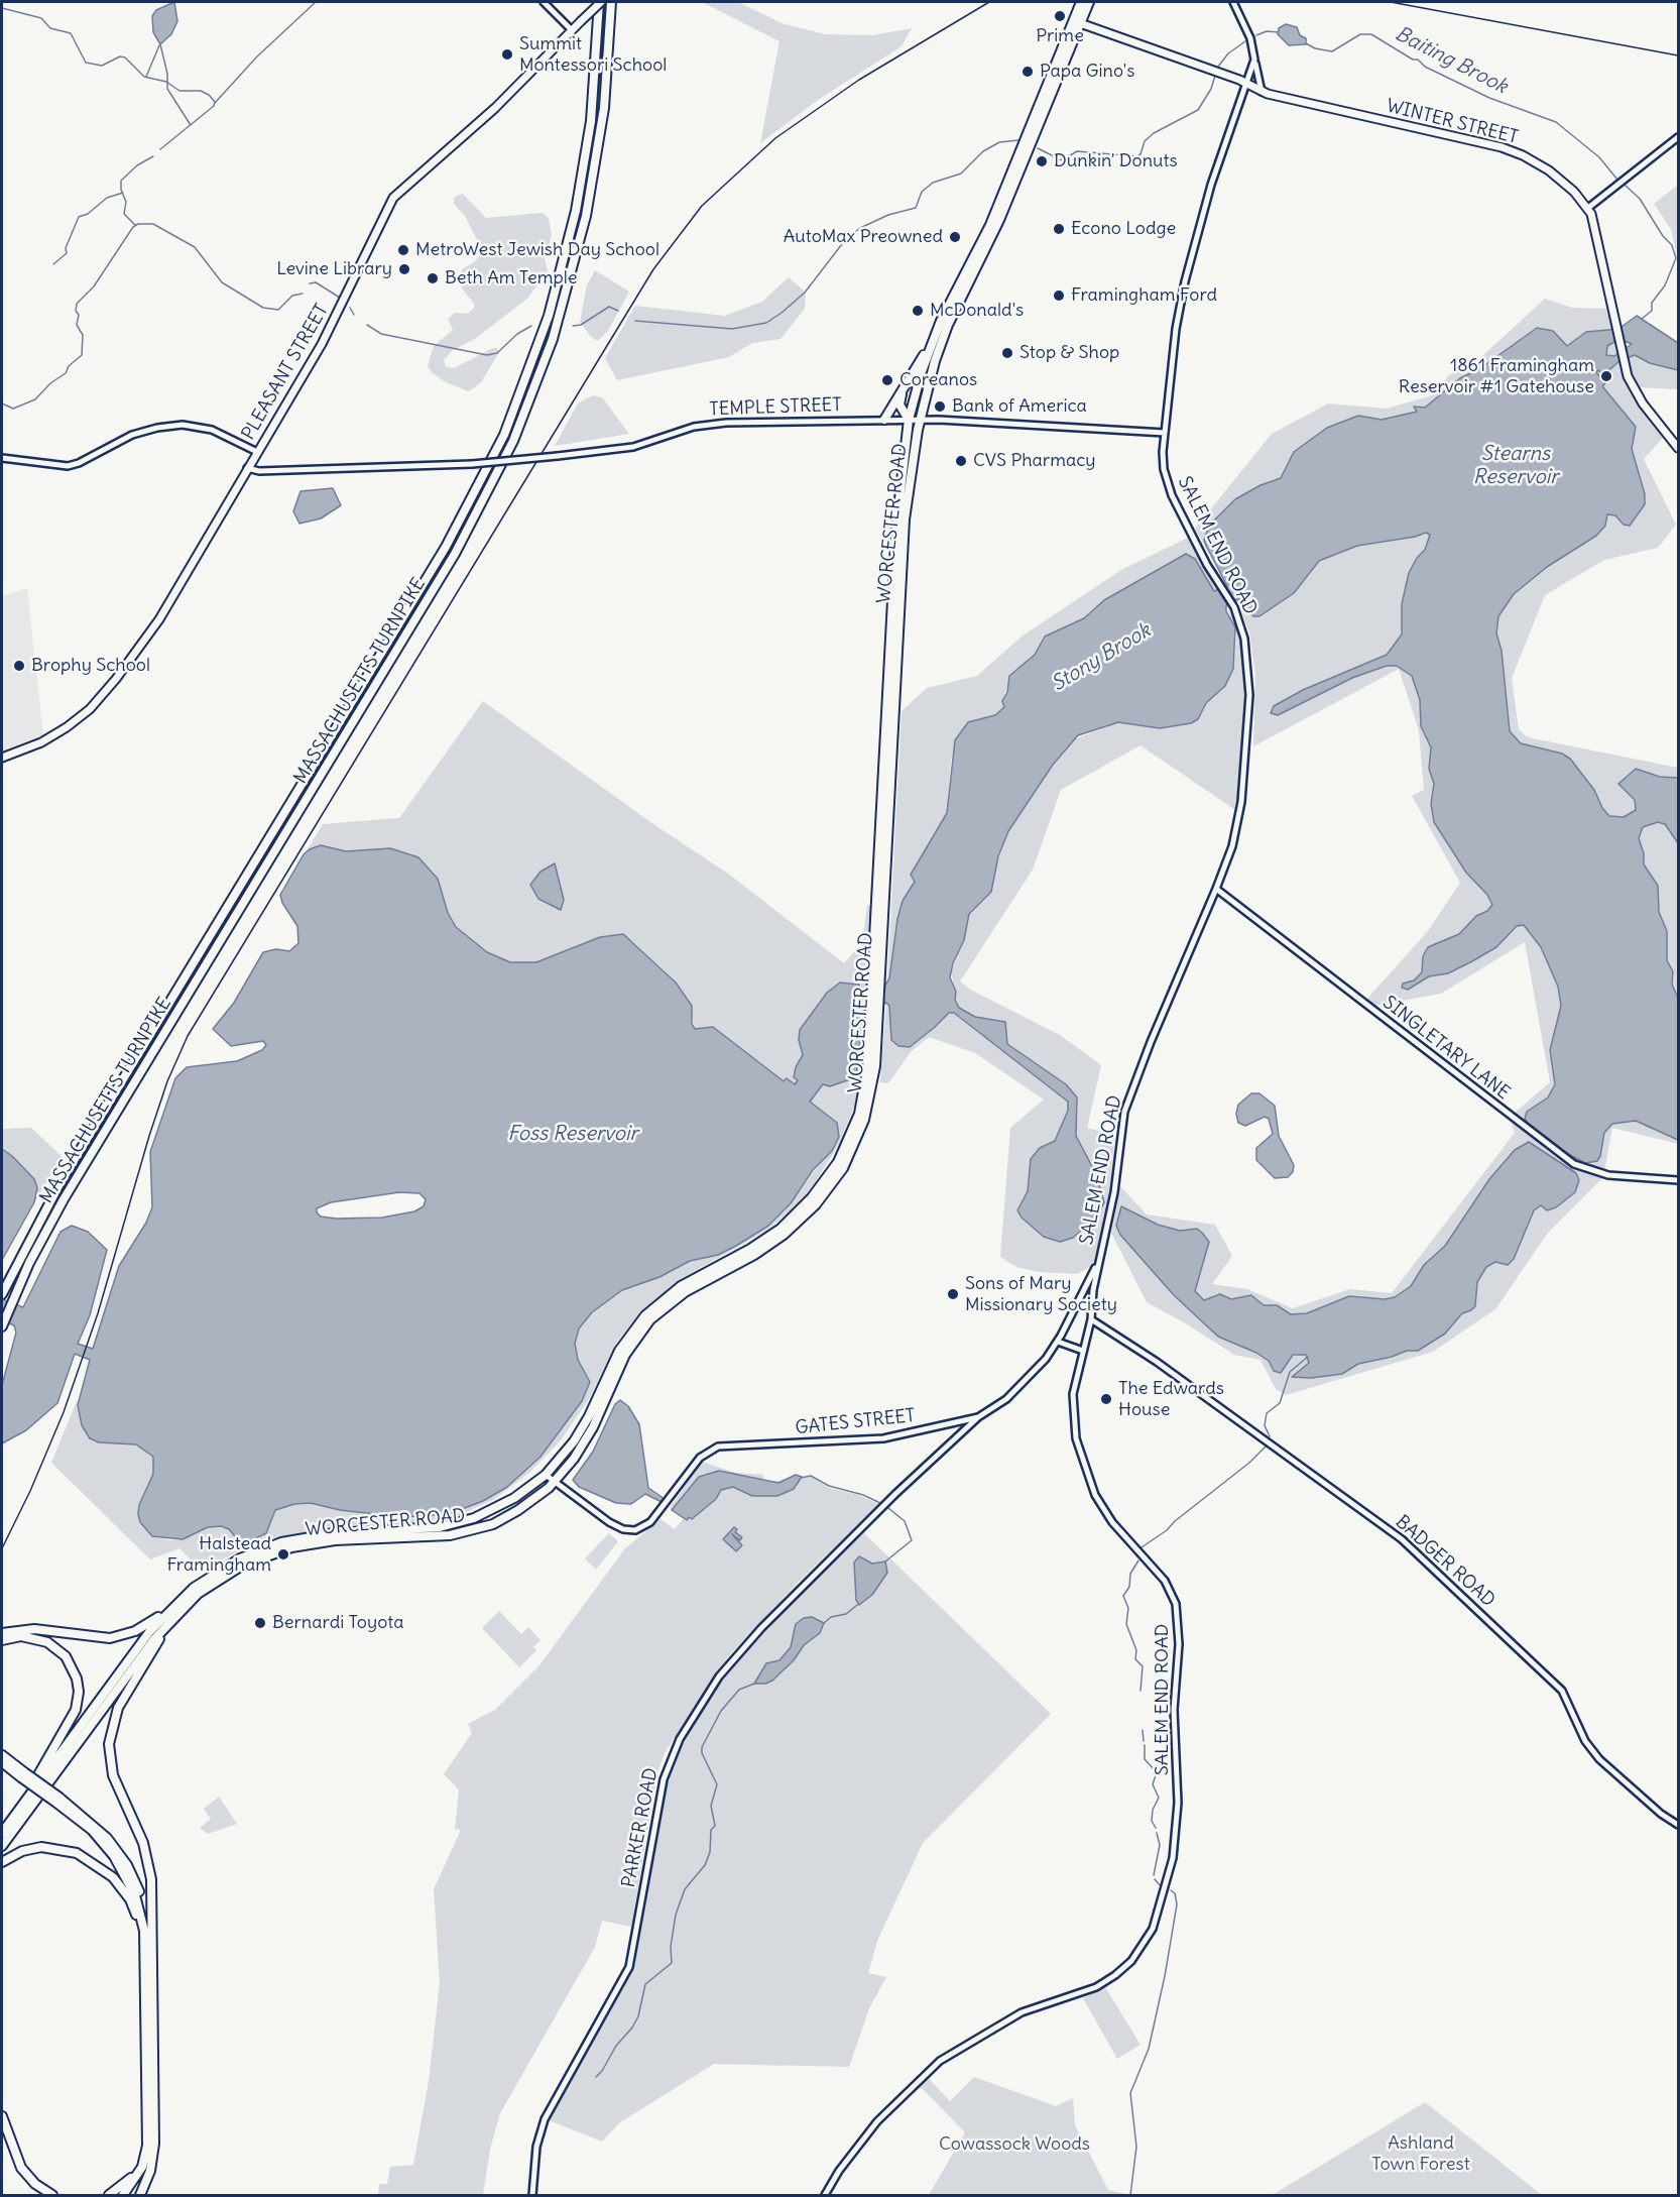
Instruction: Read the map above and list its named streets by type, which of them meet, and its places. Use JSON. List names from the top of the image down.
{
  "streets": {
    "highway": ["WORCESTER ROAD", "MASSACHUSETTS TURNPIKE"],
    "main road": ["WINTER STREET", "PLEASANT STREET"],
    "street": [
      "TEMPLE STREET",
      "SALEM END ROAD",
      "SINGLETARY LANE",
      "GATES STREET",
      "BADGER ROAD",
      "PARKER ROAD"
    ]
  },
  "crossings": [
    ["WINTER STREET", "WORCESTER ROAD"],
    ["WINTER STREET", "SALEM END ROAD"],
    ["PLEASANT STREET", "TEMPLE STREET"],
    ["PLEASANT STREET", "MASSACHUSETTS TURNPIKE"],
    ["TEMPLE STREET", "WORCESTER ROAD"],
    ["TEMPLE STREET", "SALEM END ROAD"],
    ["WORCESTER ROAD", "GATES STREET"],
    ["SALEM END ROAD", "SINGLETARY LANE"],
    ["SALEM END ROAD", "GATES STREET"],
    ["SALEM END ROAD", "BADGER ROAD"],
    ["GATES STREET", "PARKER ROAD"]
  ],
  "water": [
    "Baiting Brook",
    "Stearns Reservoir",
    "Stony Brook",
    "Foss Reservoir"
  ],
  "parks": ["Ashland Town Forest", "Cowassock Woods"],
  "places": [
    "Prime",
    "Summit Montessori School",
    "Papa Gino's",
    "Dunkin' Donuts",
    "Econo Lodge",
    "AutoMax Preowned",
    "MetroWest Jewish Day School",
    "Levine Library",
    "Beth Am Temple",
    "Framingham Ford",
    "McDonald's",
    "Stop & Shop",
    "1861 Framingham Reservoir #1 Gatehouse",
    "Coreanos",
    "Bank of America",
    "CVS Pharmacy",
    "Brophy School",
    "Sons of Mary Missionary Society",
    "The Edwards House",
    "Halstead Framingham",
    "Bernardi Toyota"
  ]
}
